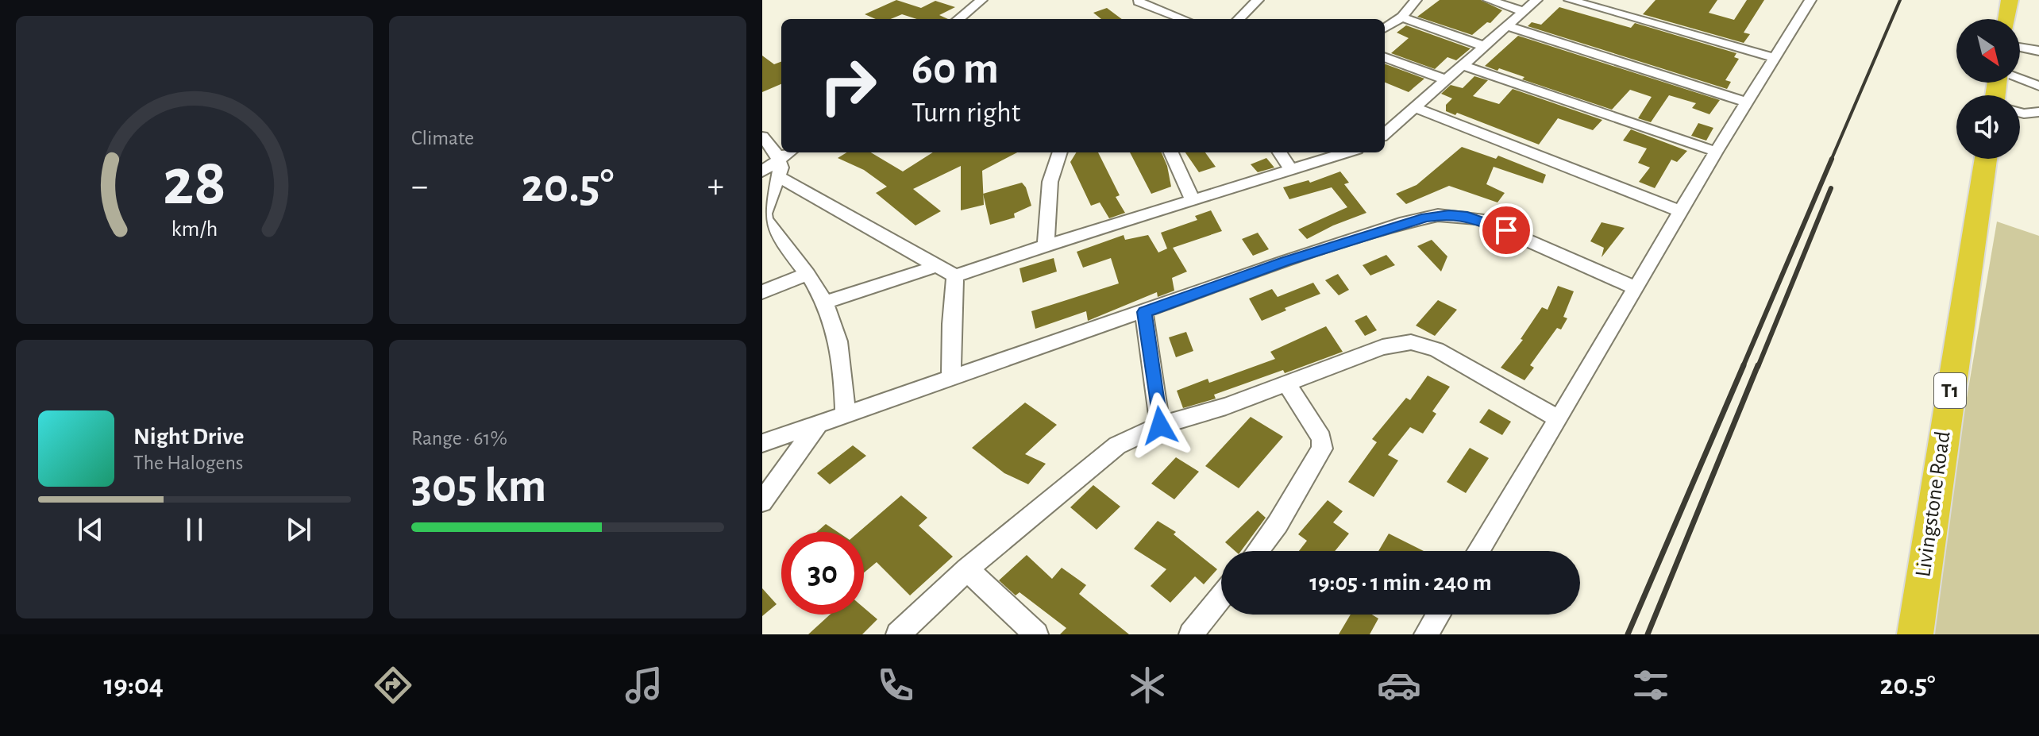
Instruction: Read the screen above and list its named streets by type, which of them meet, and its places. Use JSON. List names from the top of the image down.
{
  "streets": {
    "highway": ["T1", "Livingstone Road"]
  },
  "north": "bottom right",
  "page": {
    "tile": [
      "Climate",
      ["Range · 61%", "305 km"]
    ],
    "turn": ["60 m", "Turn right"],
    "heat": ["−", "20.5°", "+"],
    "song": ["Night Drive", "The Halogens"],
    "limit": "30",
    "trip": "19:05 · 1 min · 240 m",
    "tabs": ["19:04", "20.5°"],
    "gauge": ["28", "km/h"]
  }
}
